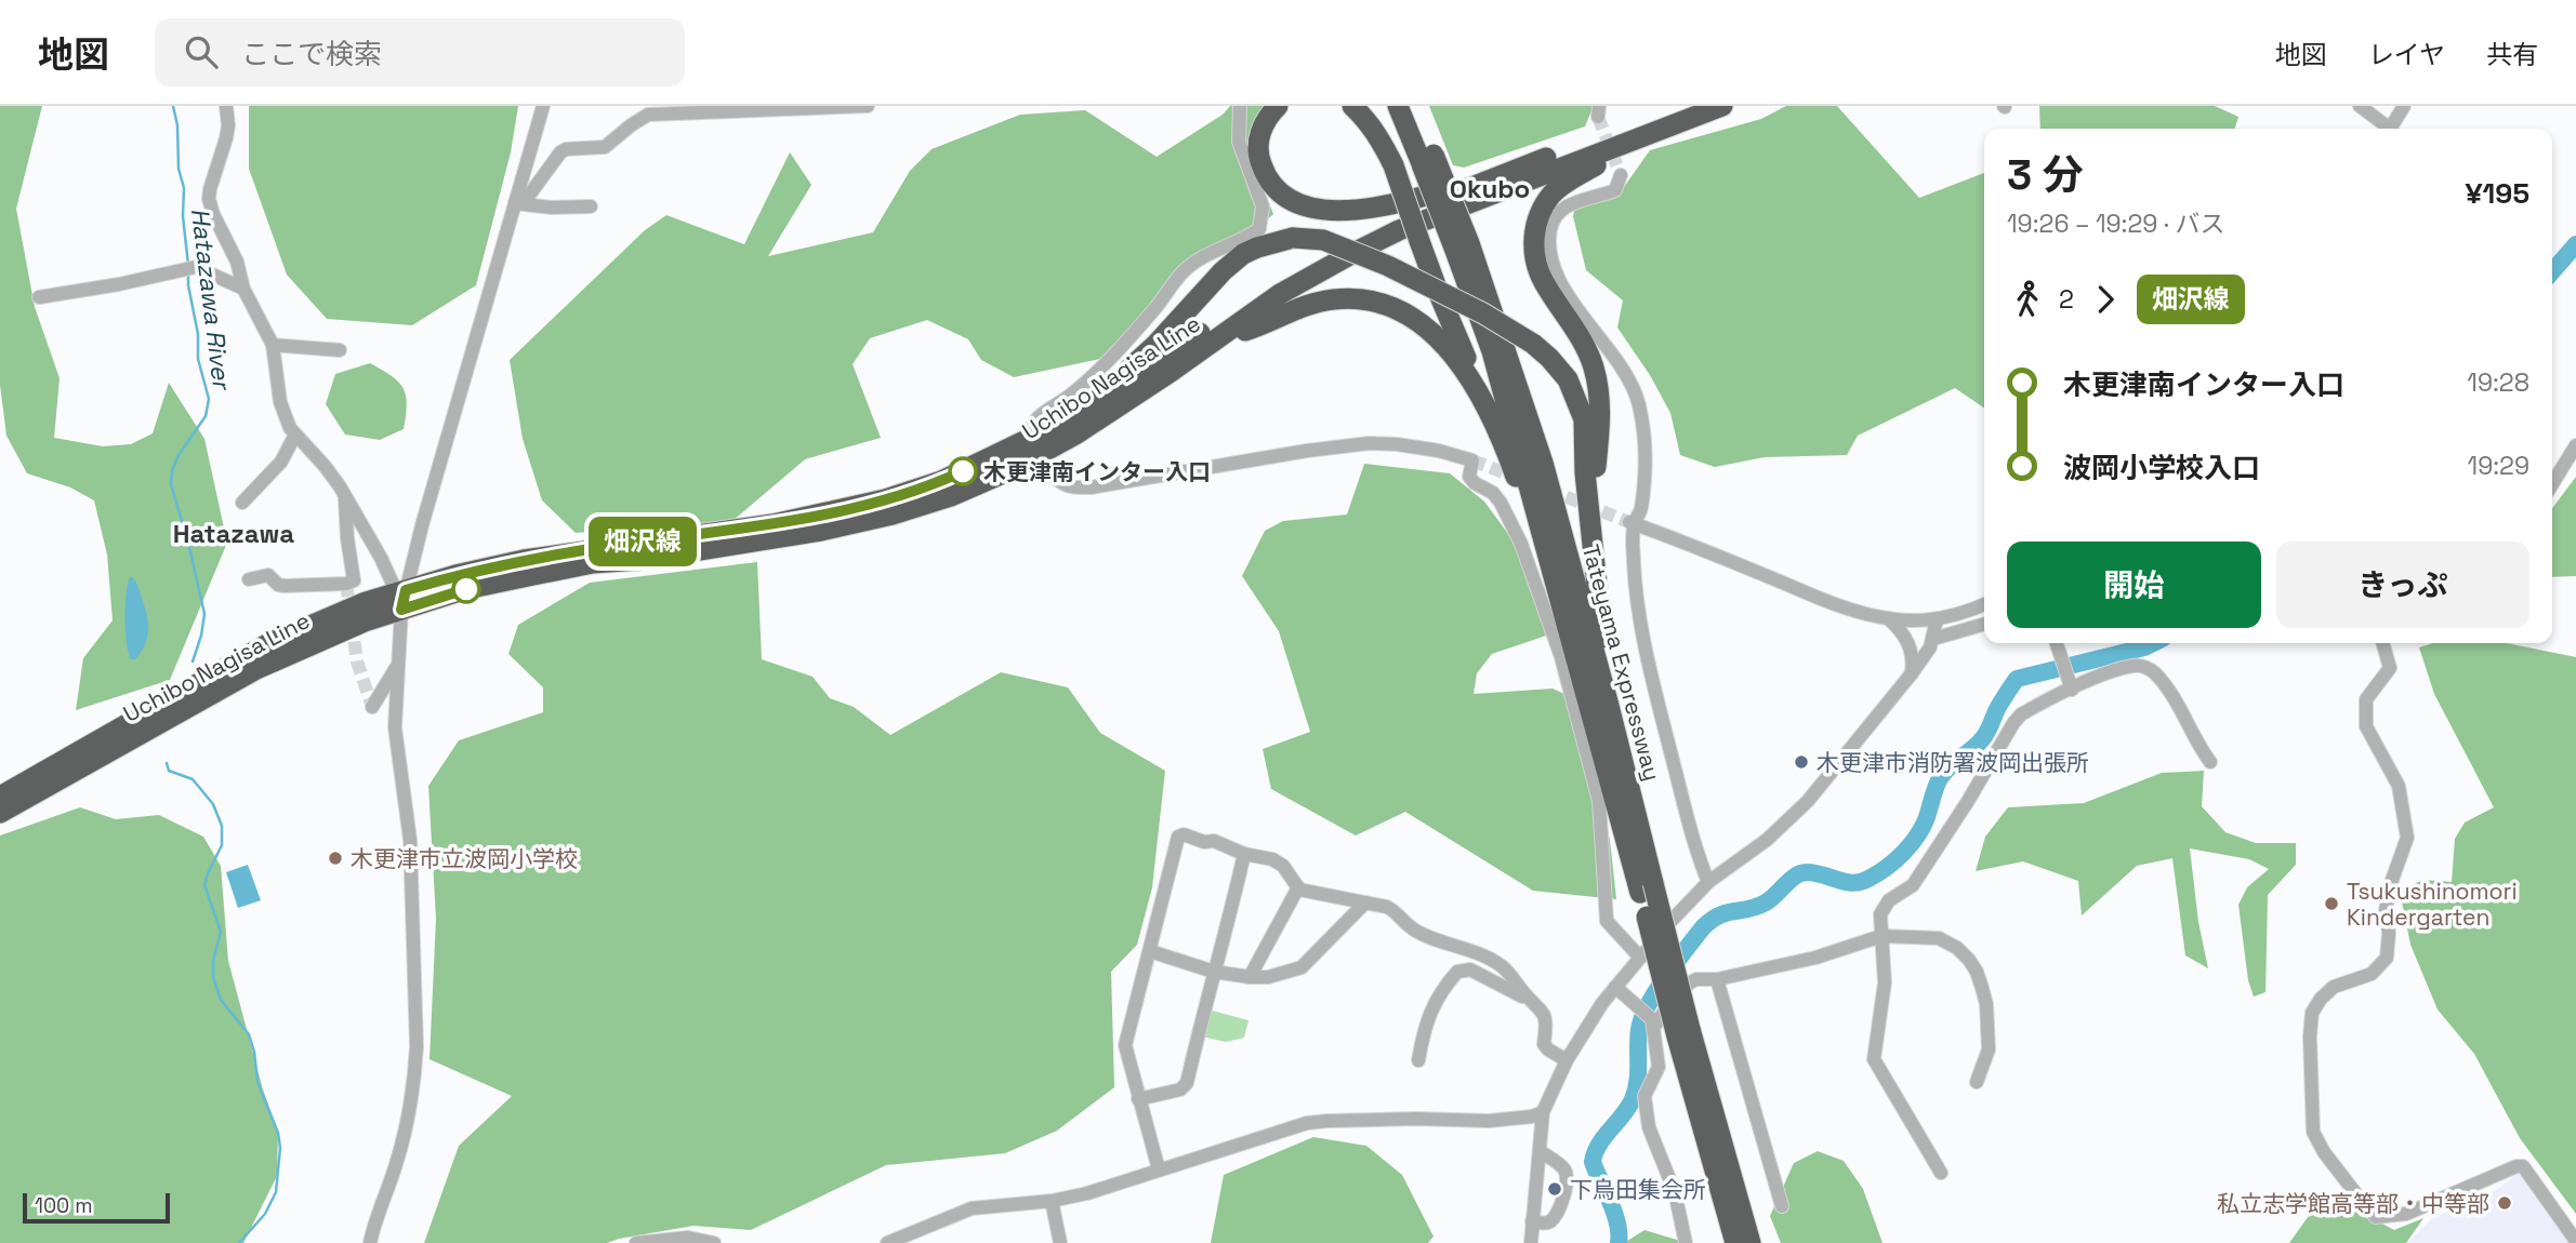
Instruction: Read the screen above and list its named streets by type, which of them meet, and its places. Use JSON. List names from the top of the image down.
{
  "streets": {
    "highway": ["Uchibo Nagisa Line", "Tateyama Expressway"]
  },
  "districts": ["Okubo", "Hatazawa"],
  "water": ["Hatazawa River"],
  "places": [
    "木更津南インター入口",
    "木更津市消防署波岡出張所",
    "木更津市立波岡小学校",
    "Tsukushinomori Kindergarten",
    "下烏田集会所",
    "私立志学館高等部・中等部"
  ],
  "lines": ["bus line 畑沢線"],
  "scale_bar": "100 m",
  "page": {
    "header": "地図",
    "search": "ここで検索",
    "nav": ["地図", "レイヤ", "共有"],
    "on_map": "畑沢線",
    "heading": ["3 分", "19:26 – 19:29 · バス", "¥195"],
    "legs": ["2", "畑沢線"],
    "list": [
      {
        "name": "木更津南インター入口",
        "value": "19:28"
      },
      {
        "name": "波岡小学校入口",
        "value": "19:29"
      }
    ],
    "buttons": ["開始", "きっぷ"],
    "scale": "100 m"
  }
}
